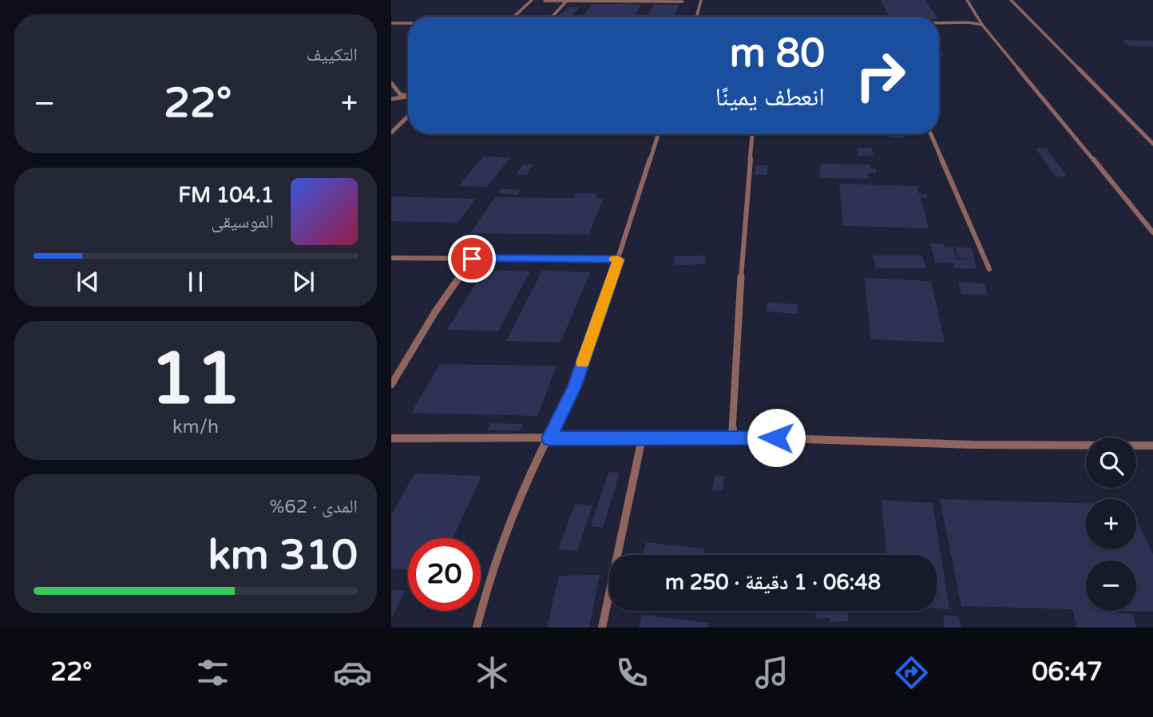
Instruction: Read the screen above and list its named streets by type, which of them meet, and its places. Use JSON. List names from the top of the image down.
{
  "page": {
    "tile": [
      "التكييف",
      ["11", "km/h"],
      ["المدى · 62%", "310 km"]
    ],
    "turn": ["80 m", "انعطف يمينًا"],
    "heat": ["−", "22°", "+"],
    "song": ["104.1 FM", "الموسيقى"],
    "map_buttons": ["+", "−"],
    "limit": "20",
    "trip": "06:48 · 1 دقيقة · 250 m",
    "tabs": ["06:47", "22°"]
  }
}
